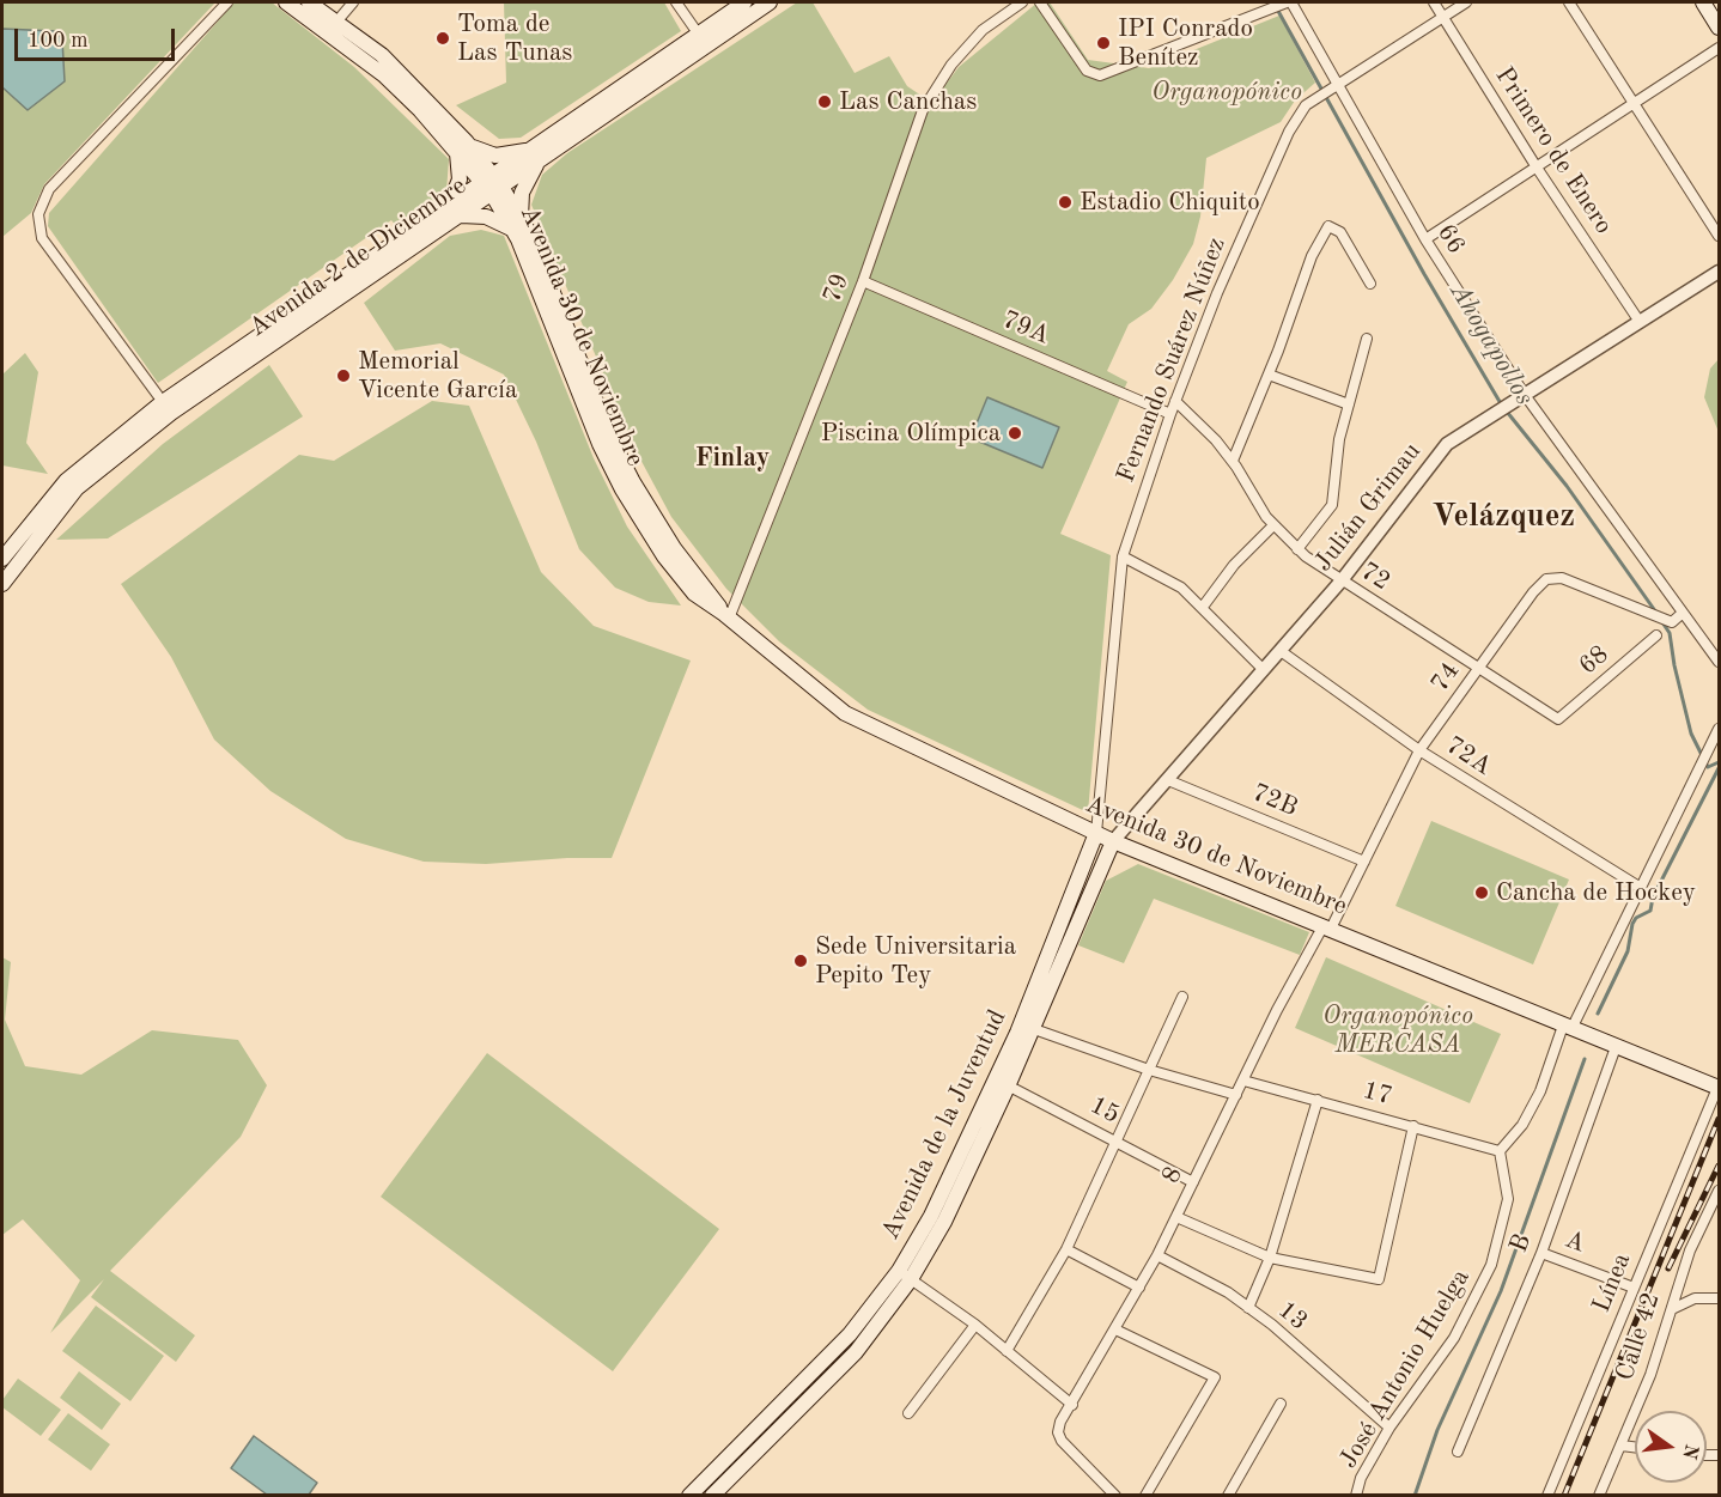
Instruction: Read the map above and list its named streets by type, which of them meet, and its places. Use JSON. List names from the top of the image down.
{
  "streets": {
    "main road": ["Avenida 2 de Diciembre", "Avenida 30 de Noviembre", "Avenida de la Juventud"],
    "street": [
      "Primero de Enero",
      "66",
      "79",
      "79A",
      "Fernando Suárez Núñez",
      "Julián Grimau",
      "72",
      "68",
      "74",
      "72A",
      "72B",
      "17",
      "15",
      "8",
      "A",
      "B",
      "Línea",
      "13",
      "Calle 42",
      "José Antonio Huelga"
    ]
  },
  "crossings": [
    ["Primero de Enero", "Fernando Suárez Núñez"],
    ["Primero de Enero", "Julián Grimau"],
    ["66", "Fernando Suárez Núñez"],
    ["66", "Julián Grimau"],
    ["66", "74"],
    ["Avenida 2 de Diciembre", "Avenida 30 de Noviembre"],
    ["79", "79A"],
    ["79", "Avenida 30 de Noviembre"],
    ["79A", "Fernando Suárez Núñez"],
    ["Avenida 30 de Noviembre", "Fernando Suárez Núñez"],
    ["Avenida 30 de Noviembre", "Julián Grimau"],
    ["Avenida 30 de Noviembre", "74"],
    ["Avenida 30 de Noviembre", "Avenida de la Juventud"],
    ["Avenida 30 de Noviembre", "8"],
    ["Avenida 30 de Noviembre", "B"],
    ["Avenida 30 de Noviembre", "Línea"],
    ["Fernando Suárez Núñez", "72"],
    ["Fernando Suárez Núñez", "Avenida de la Juventud"],
    ["Julián Grimau", "72"],
    ["Julián Grimau", "72A"],
    ["Julián Grimau", "72B"],
    ["Julián Grimau", "Avenida de la Juventud"],
    ["72", "68"],
    ["72", "74"],
    ["74", "72A"],
    ["74", "72B"],
    ["74", "8"],
    ["17", "8"],
    ["17", "José Antonio Huelga"],
    ["15", "Avenida de la Juventud"],
    ["15", "8"],
    ["8", "13"],
    ["A", "B"],
    ["A", "Línea"],
    ["13", "José Antonio Huelga"]
  ],
  "districts": ["Finlay", "Velázquez"],
  "water": ["Ahogapollos"],
  "parks": ["Organopónico", "Organopónico MERCASA"],
  "places": [
    "Toma de Las Tunas",
    "IPI Conrado Benítez",
    "Las Canchas",
    "Estadio Chiquito",
    "Memorial Vicente García",
    "Piscina Olímpica",
    "Cancha de Hockey",
    "Sede Universitaria Pepito Tey"
  ],
  "scale_bar": "100 m",
  "north": "right"
}
